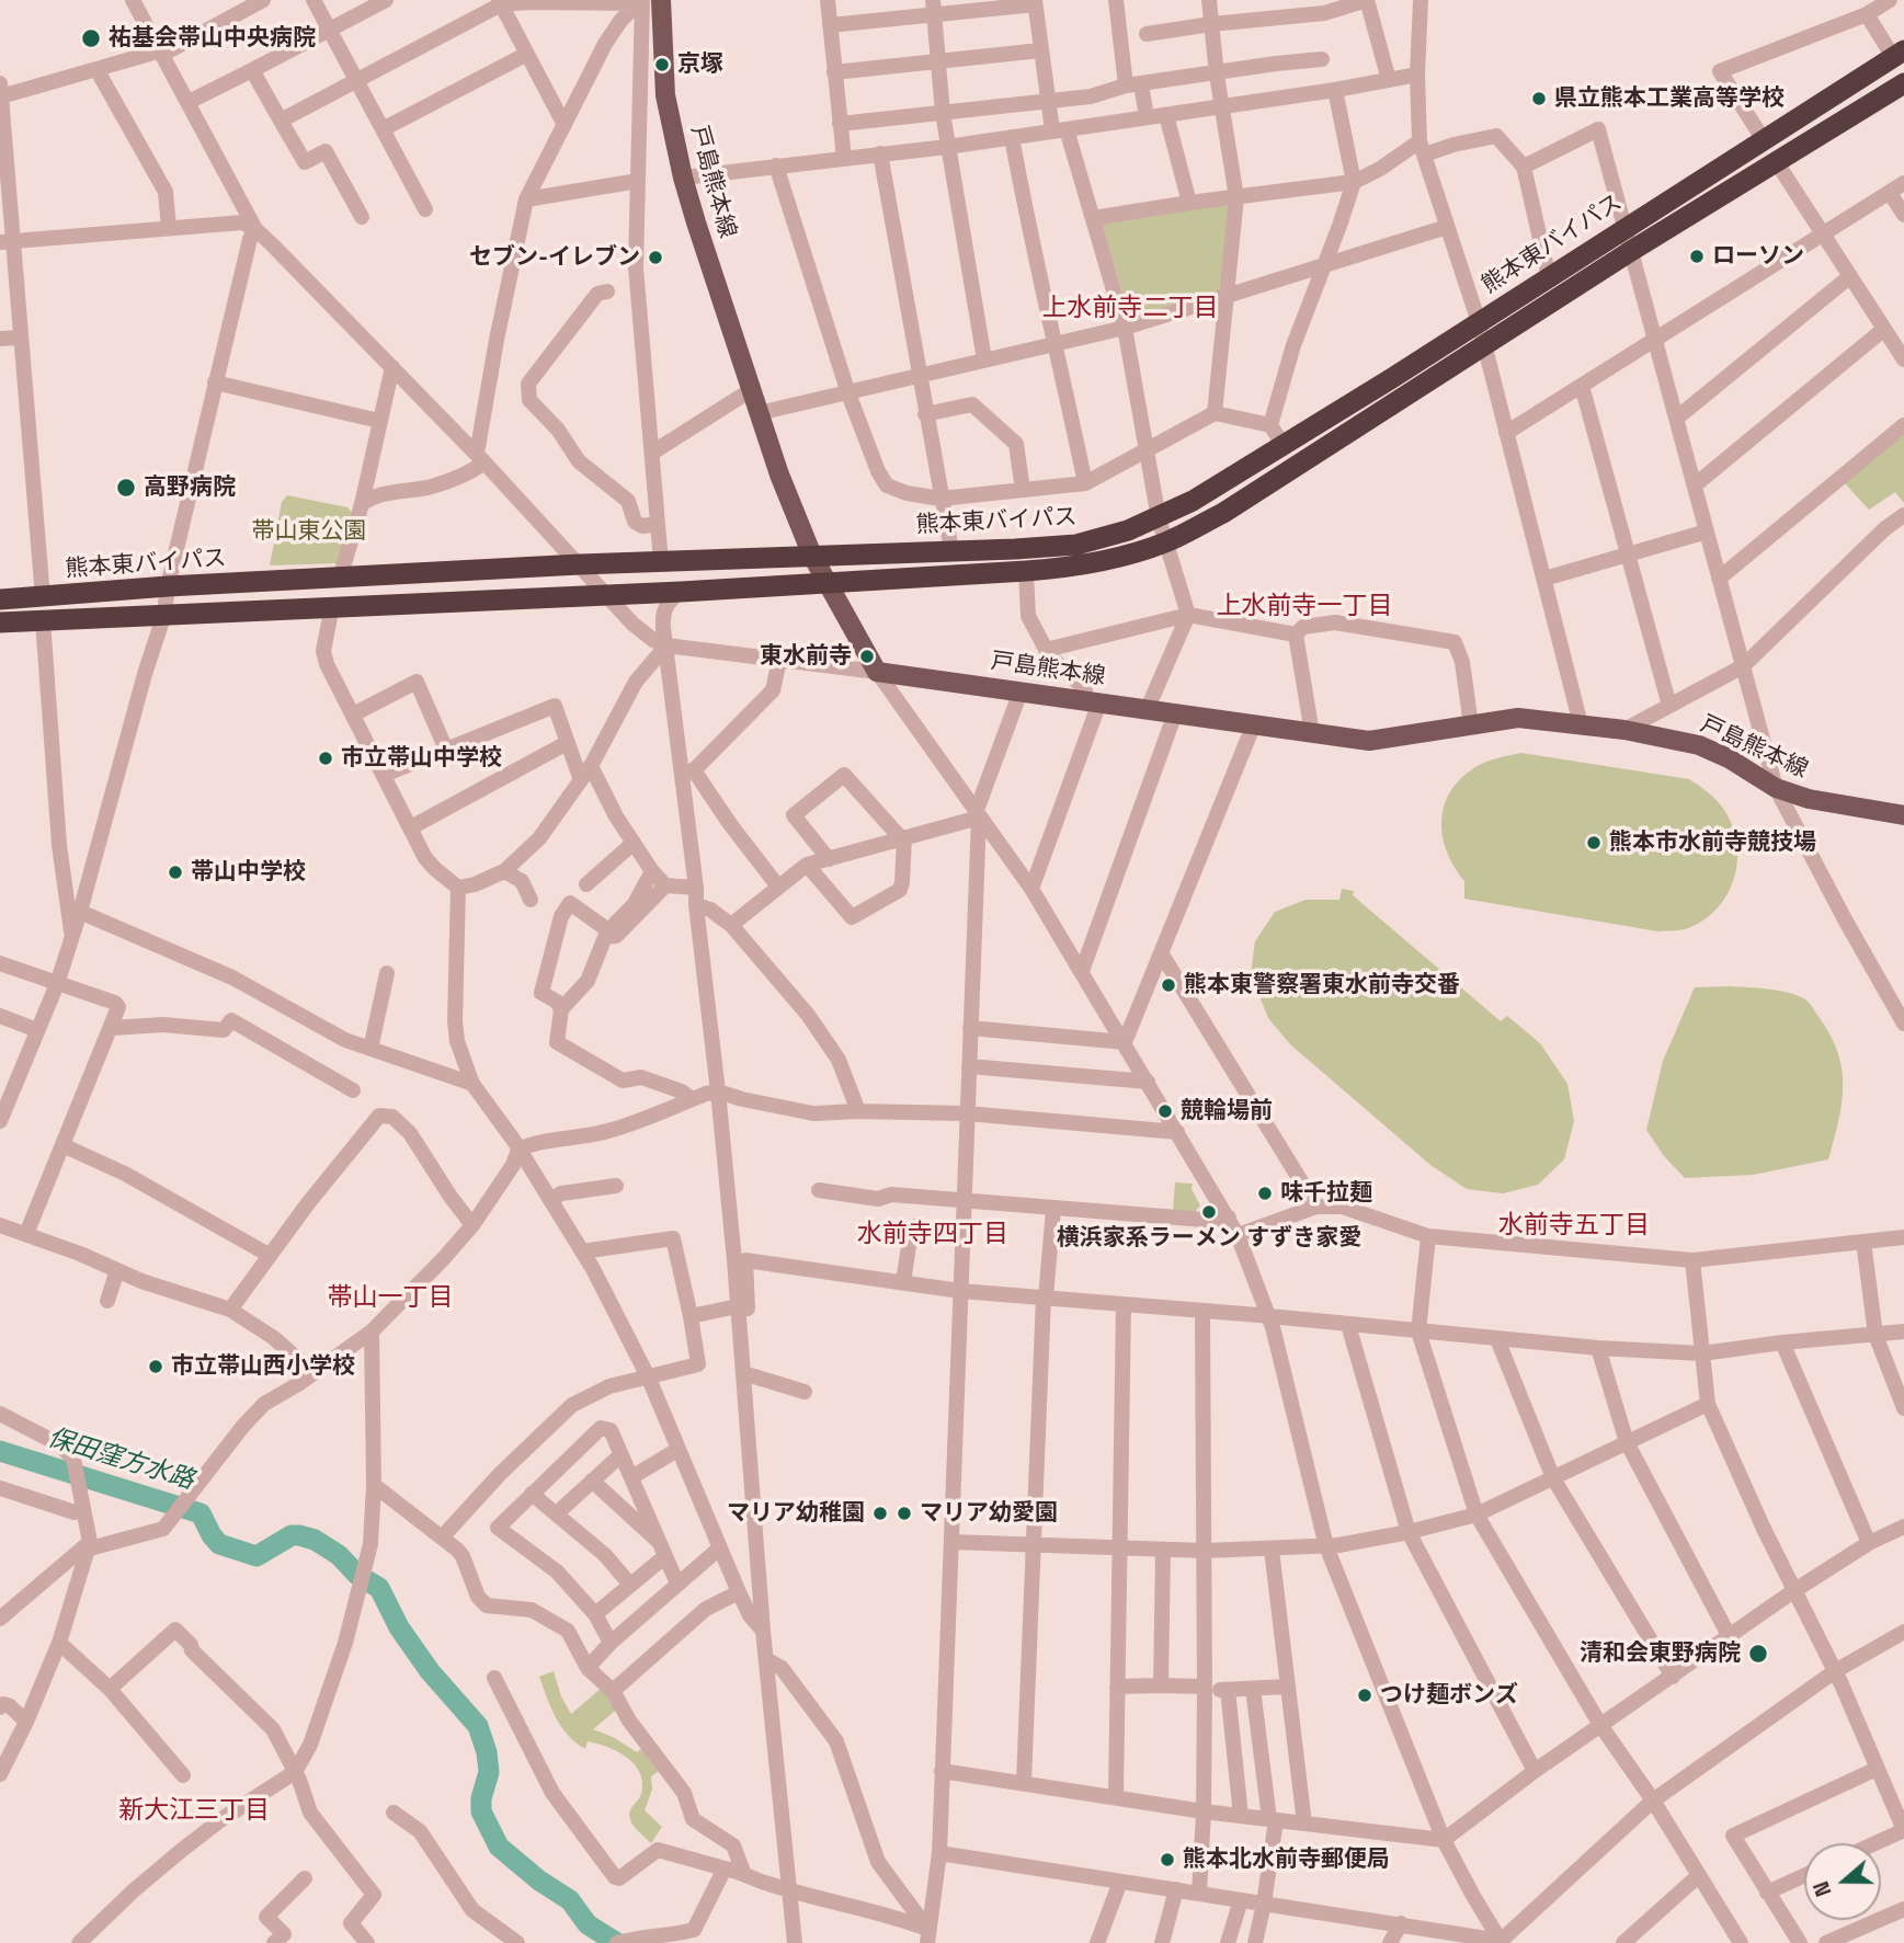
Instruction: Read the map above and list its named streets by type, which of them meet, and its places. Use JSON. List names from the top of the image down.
{
  "streets": {
    "highway": ["熊本東バイパス"],
    "main road": ["戸島熊本線"]
  },
  "crossings": [
    ["戸島熊本線", "熊本東バイパス"]
  ],
  "districts": [
    "上水前寺二丁目",
    "上水前寺一丁目",
    "水前寺五丁目",
    "水前寺四丁目",
    "帯山一丁目",
    "新大江三丁目"
  ],
  "water": ["保田窪方水路"],
  "parks": ["帯山東公園"],
  "places": [
    "祐基会帯山中央病院",
    "京塚",
    "県立熊本工業高等学校",
    "ローソン",
    "セブン-イレブン",
    "高野病院",
    "東水前寺",
    "市立帯山中学校",
    "熊本市水前寺競技場",
    "帯山中学校",
    "熊本東警察署東水前寺交番",
    "競輪場前",
    "味千拉麺",
    "横浜家系ラーメン すずき家愛",
    "市立帯山西小学校",
    "マリア幼稚園",
    "マリア幼愛園",
    "清和会東野病院",
    "つけ麺ボンズ",
    "熊本北水前寺郵便局"
  ],
  "north": "left"
}
